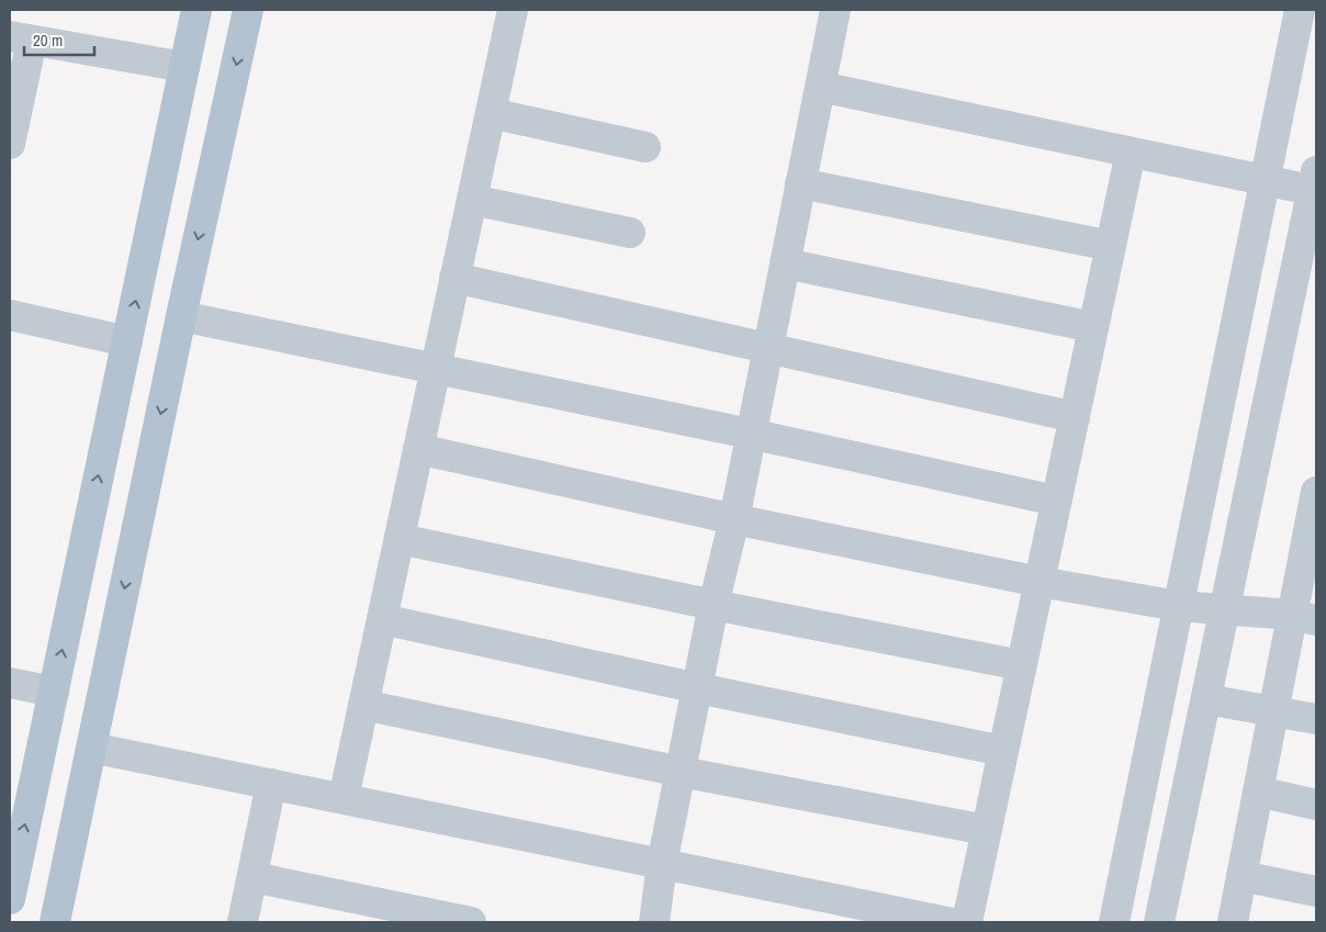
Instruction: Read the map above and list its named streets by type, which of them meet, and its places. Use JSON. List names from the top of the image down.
{
  "scale_bar": "20 m"
}
